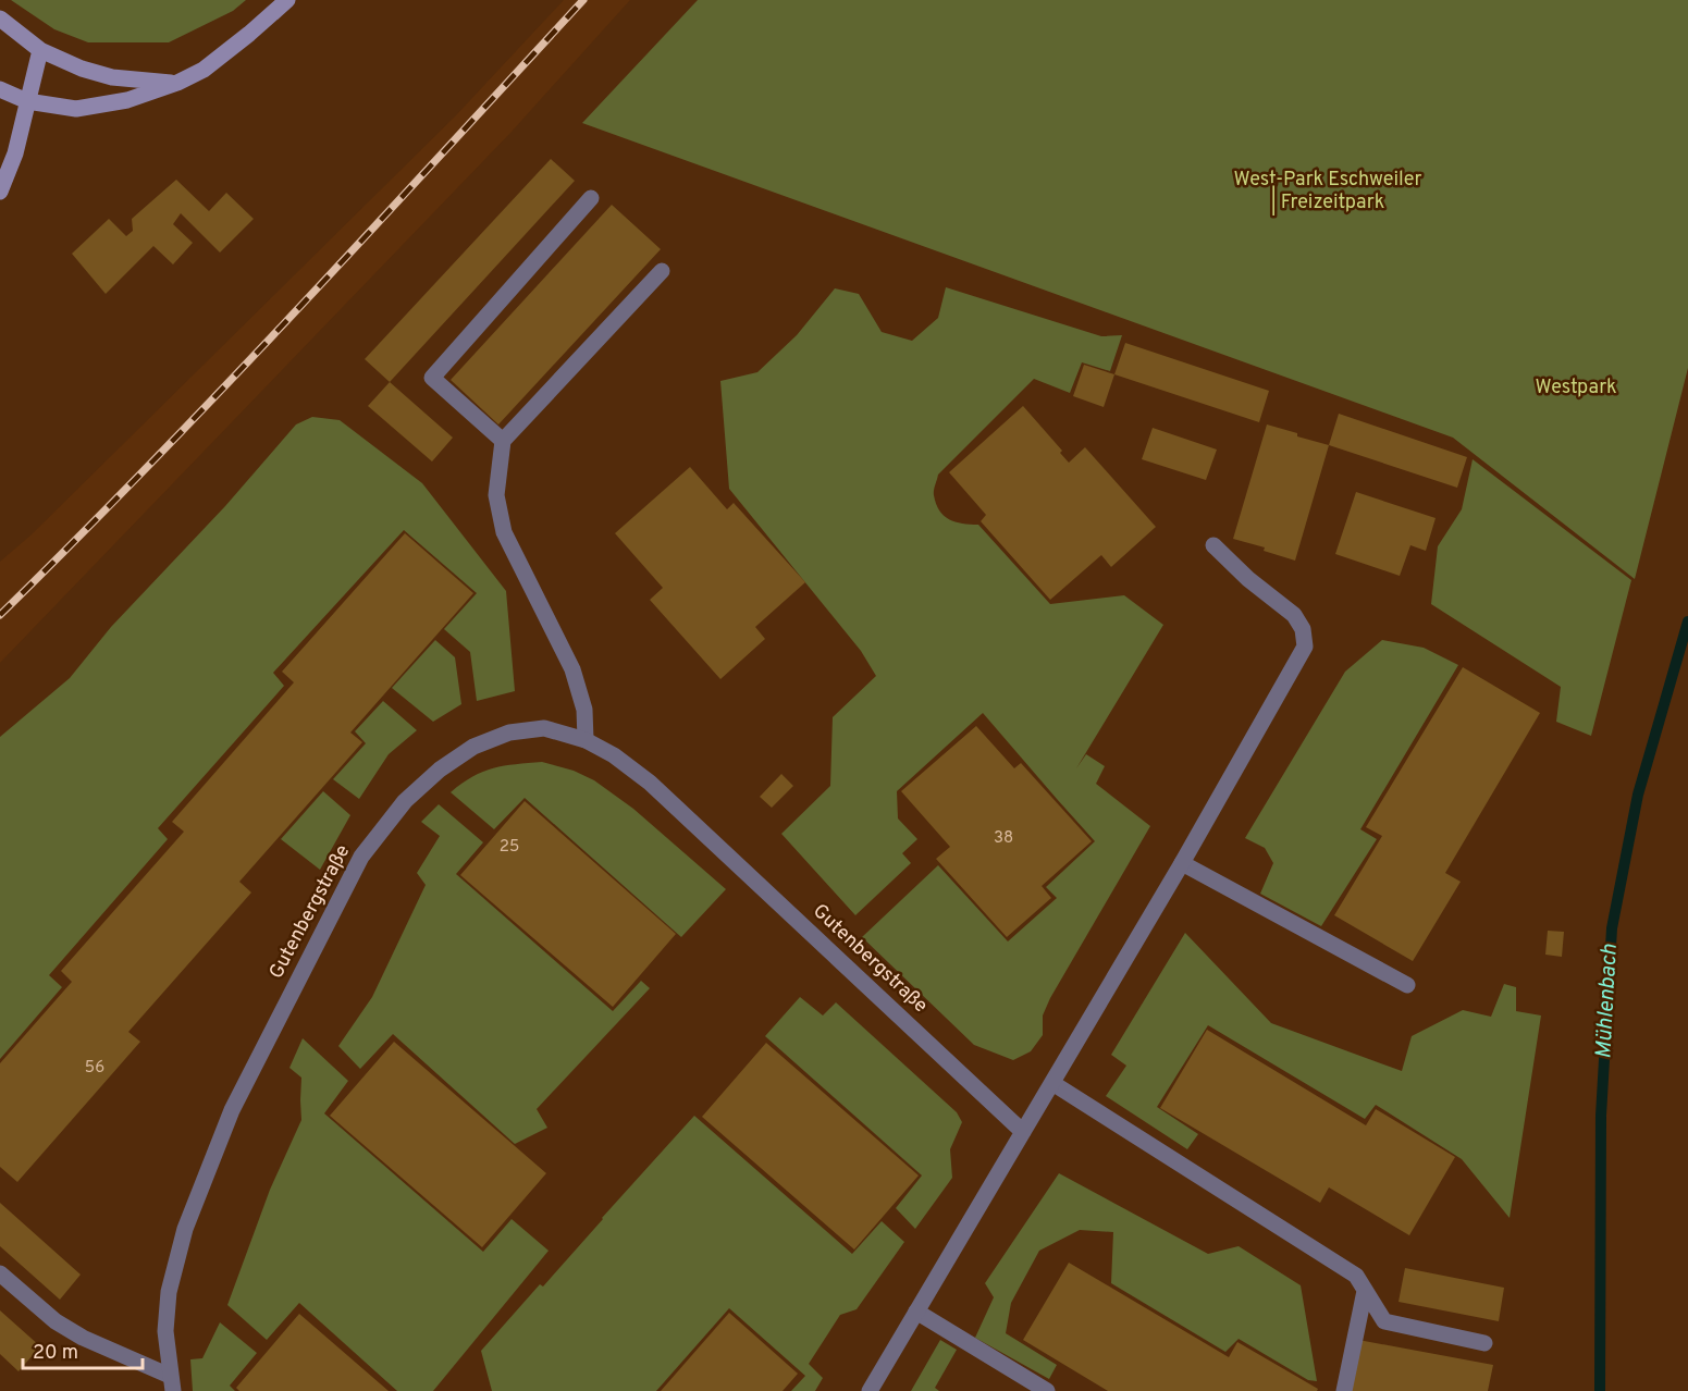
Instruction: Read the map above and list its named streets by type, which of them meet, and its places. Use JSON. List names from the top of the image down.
{
  "streets": {
    "street": ["Gutenbergstraße"]
  },
  "water": ["Mühlenbach"],
  "parks": ["West-Park Eschweiler | Freizeitpark", "Westpark"],
  "house_numbers": ["38", "25", "56"],
  "scale_bar": "20 m"
}
